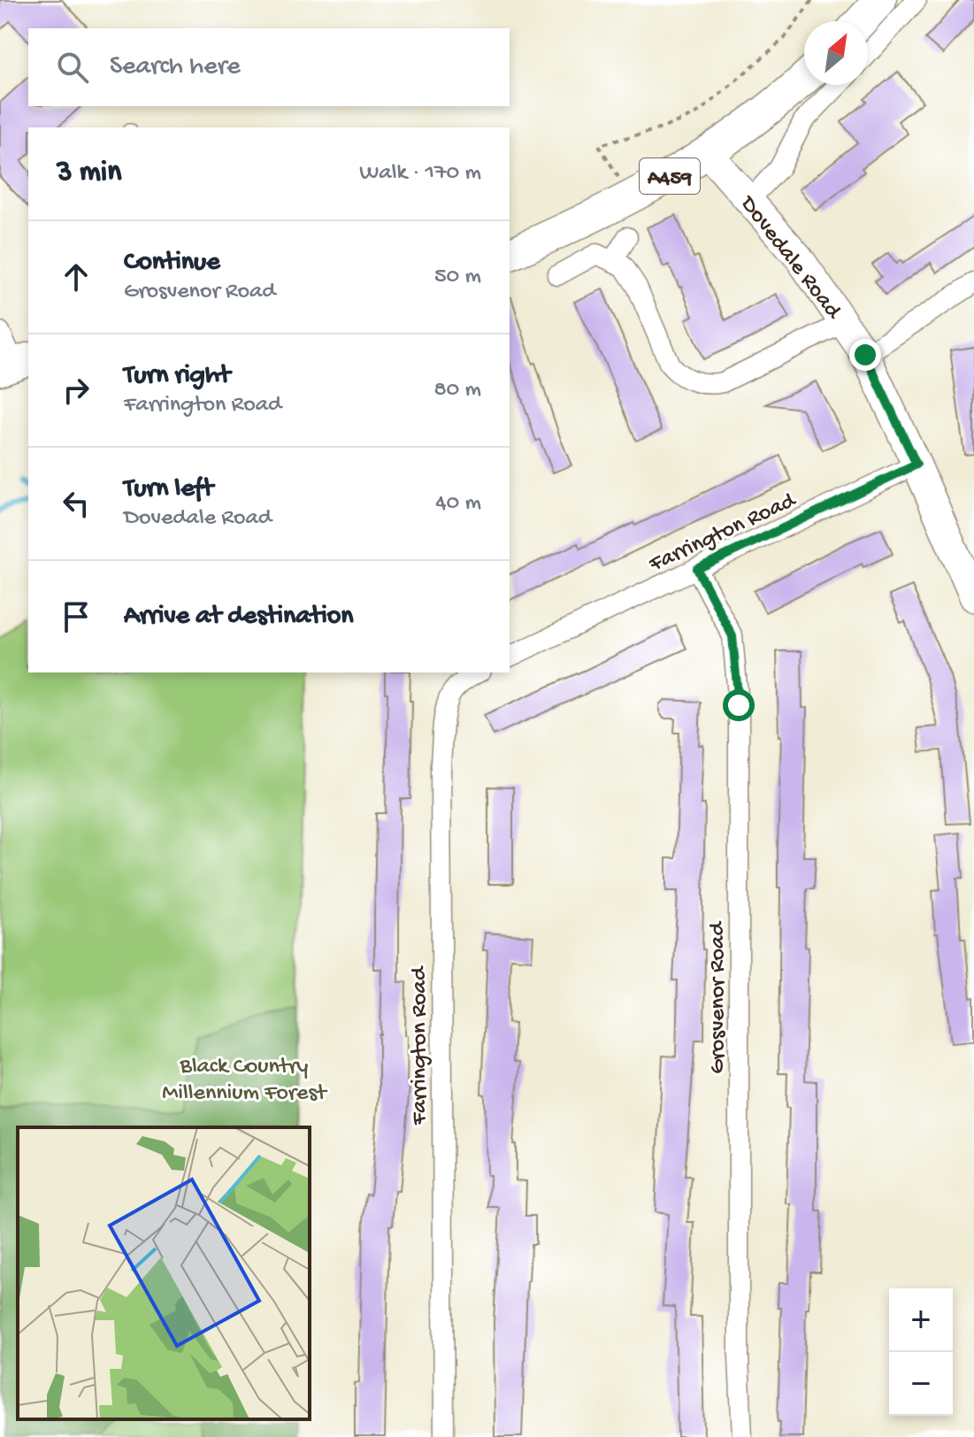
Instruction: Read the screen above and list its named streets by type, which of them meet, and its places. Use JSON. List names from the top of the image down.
{
  "streets": {
    "main road": ["A459"],
    "street": ["Dovedale Road", "Farrington Road", "Grosvenor Road"]
  },
  "crossings": [
    ["A459", "Dovedale Road"],
    ["Dovedale Road", "Farrington Road"],
    ["Farrington Road", "Grosvenor Road"]
  ],
  "parks": ["Black Country Millennium Forest"],
  "north": "top right",
  "page": {
    "search": "Search here",
    "heading": ["3 min", "Walk · 170 m"],
    "list": [
      ["Continue", "Grosvenor Road", "50 m"],
      ["Turn right", "Farrington Road", "80 m"],
      ["Turn left", "Dovedale Road", "40 m"],
      "Arrive at destination"
    ],
    "map_buttons": ["+", "−"]
  }
}
